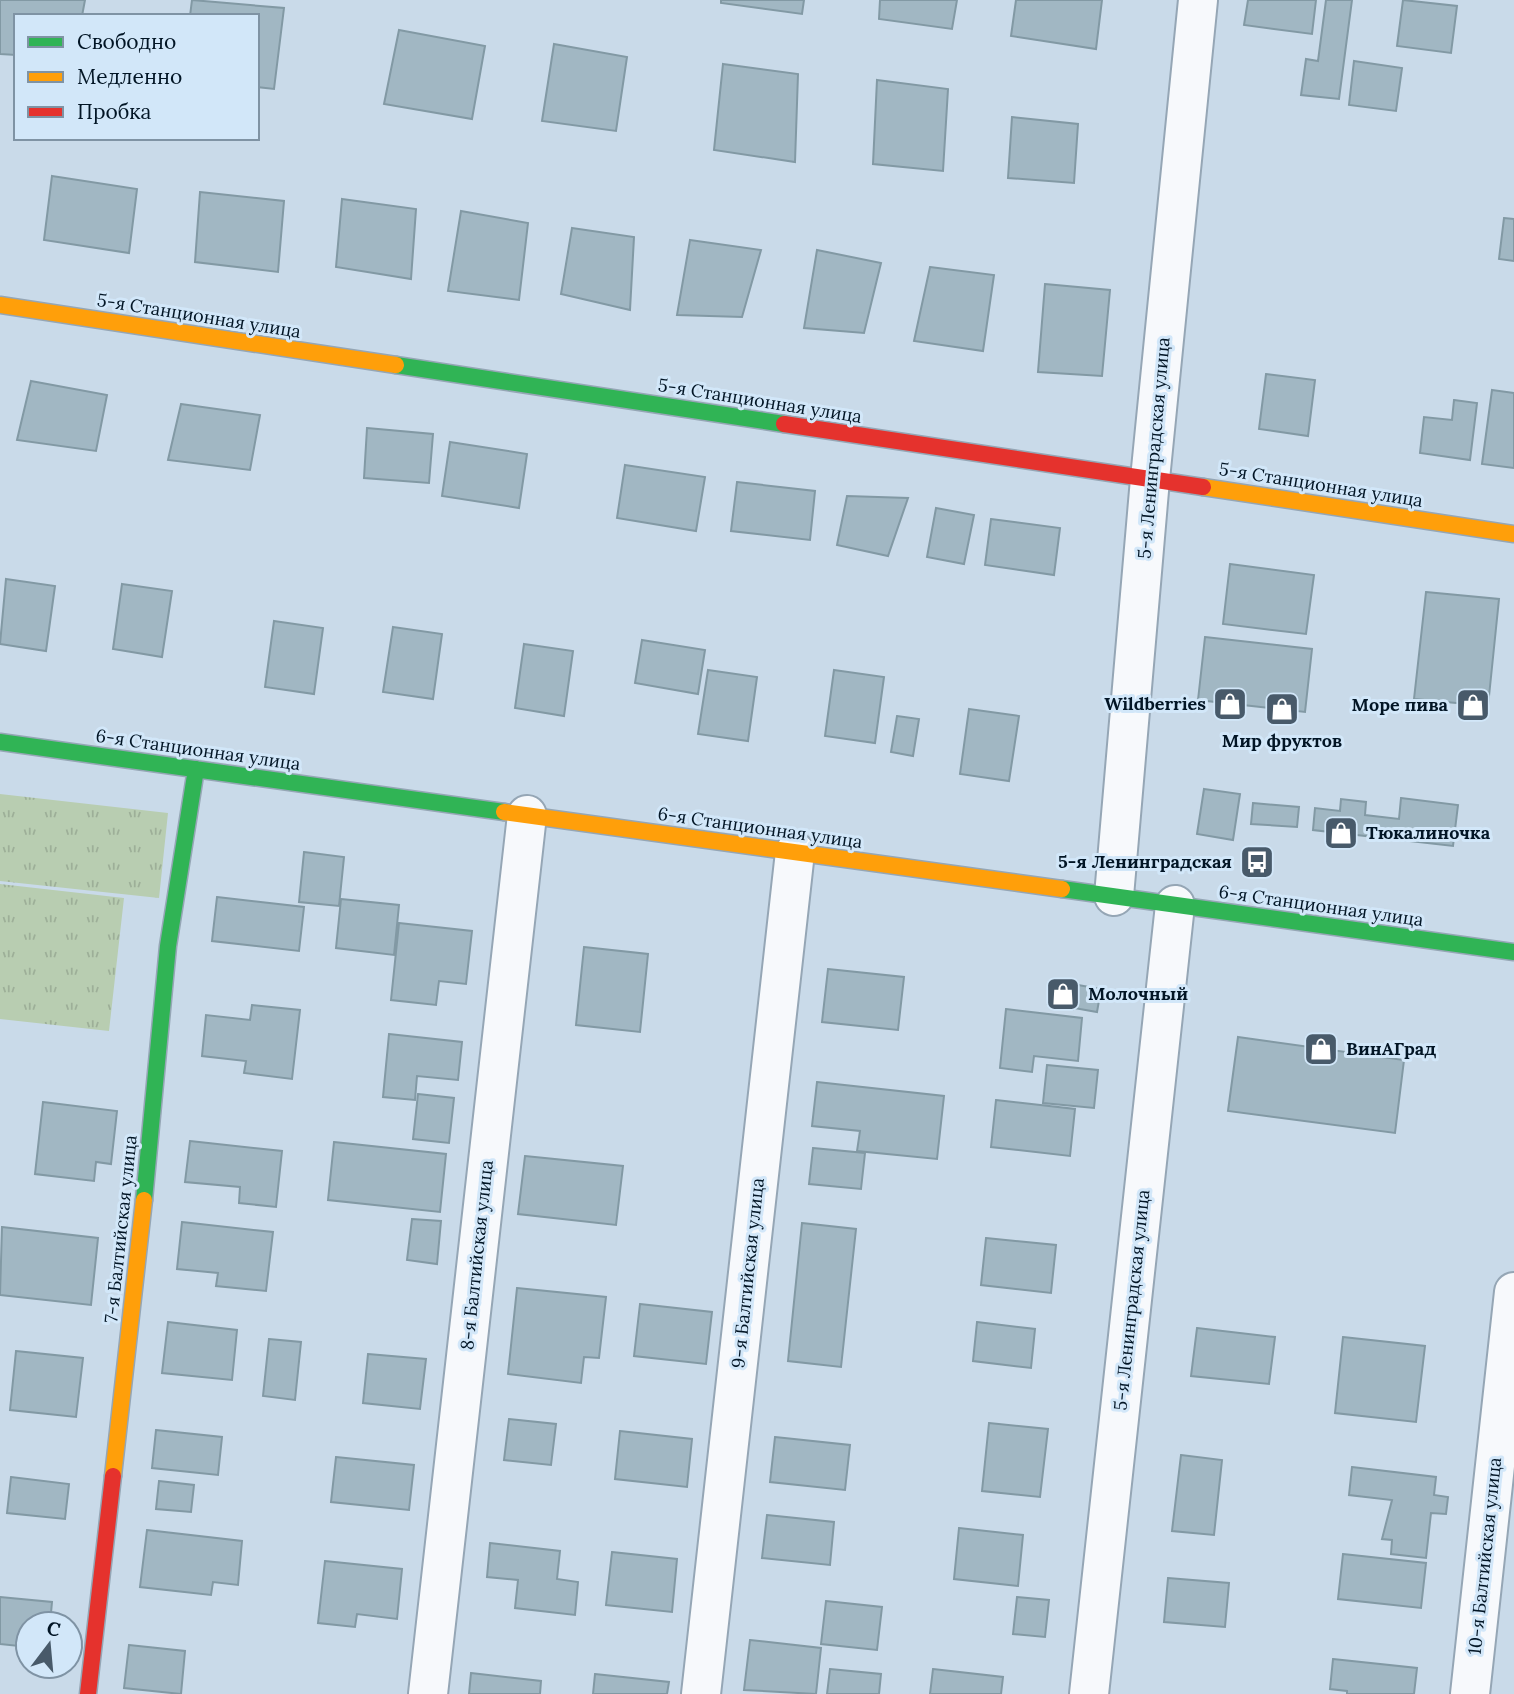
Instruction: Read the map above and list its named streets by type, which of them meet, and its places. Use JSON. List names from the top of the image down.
{
  "streets": {
    "street": [
      "5-я Станционная улица",
      "5-я Ленинградская улица",
      "6-я Станционная улица",
      "7-я Балтийская улица",
      "8-я Балтийская улица",
      "9-я Балтийская улица",
      "10-я Балтийская улица"
    ]
  },
  "crossings": [
    ["5-я Станционная улица", "5-я Ленинградская улица"],
    ["5-я Ленинградская улица", "6-я Станционная улица"],
    ["6-я Станционная улица", "7-я Балтийская улица"],
    ["6-я Станционная улица", "8-я Балтийская улица"],
    ["6-я Станционная улица", "9-я Балтийская улица"]
  ],
  "places": {
    "shop": [
      "Wildberries",
      "Море пива",
      "Мир фруктов",
      "Тюкалиночка",
      "Молочный",
      "ВинАГрад"
    ],
    "bus stop": ["5-я Ленинградская"]
  },
  "legend": ["Свободно", "Медленно", "Пробка"],
  "north": "top"
}
